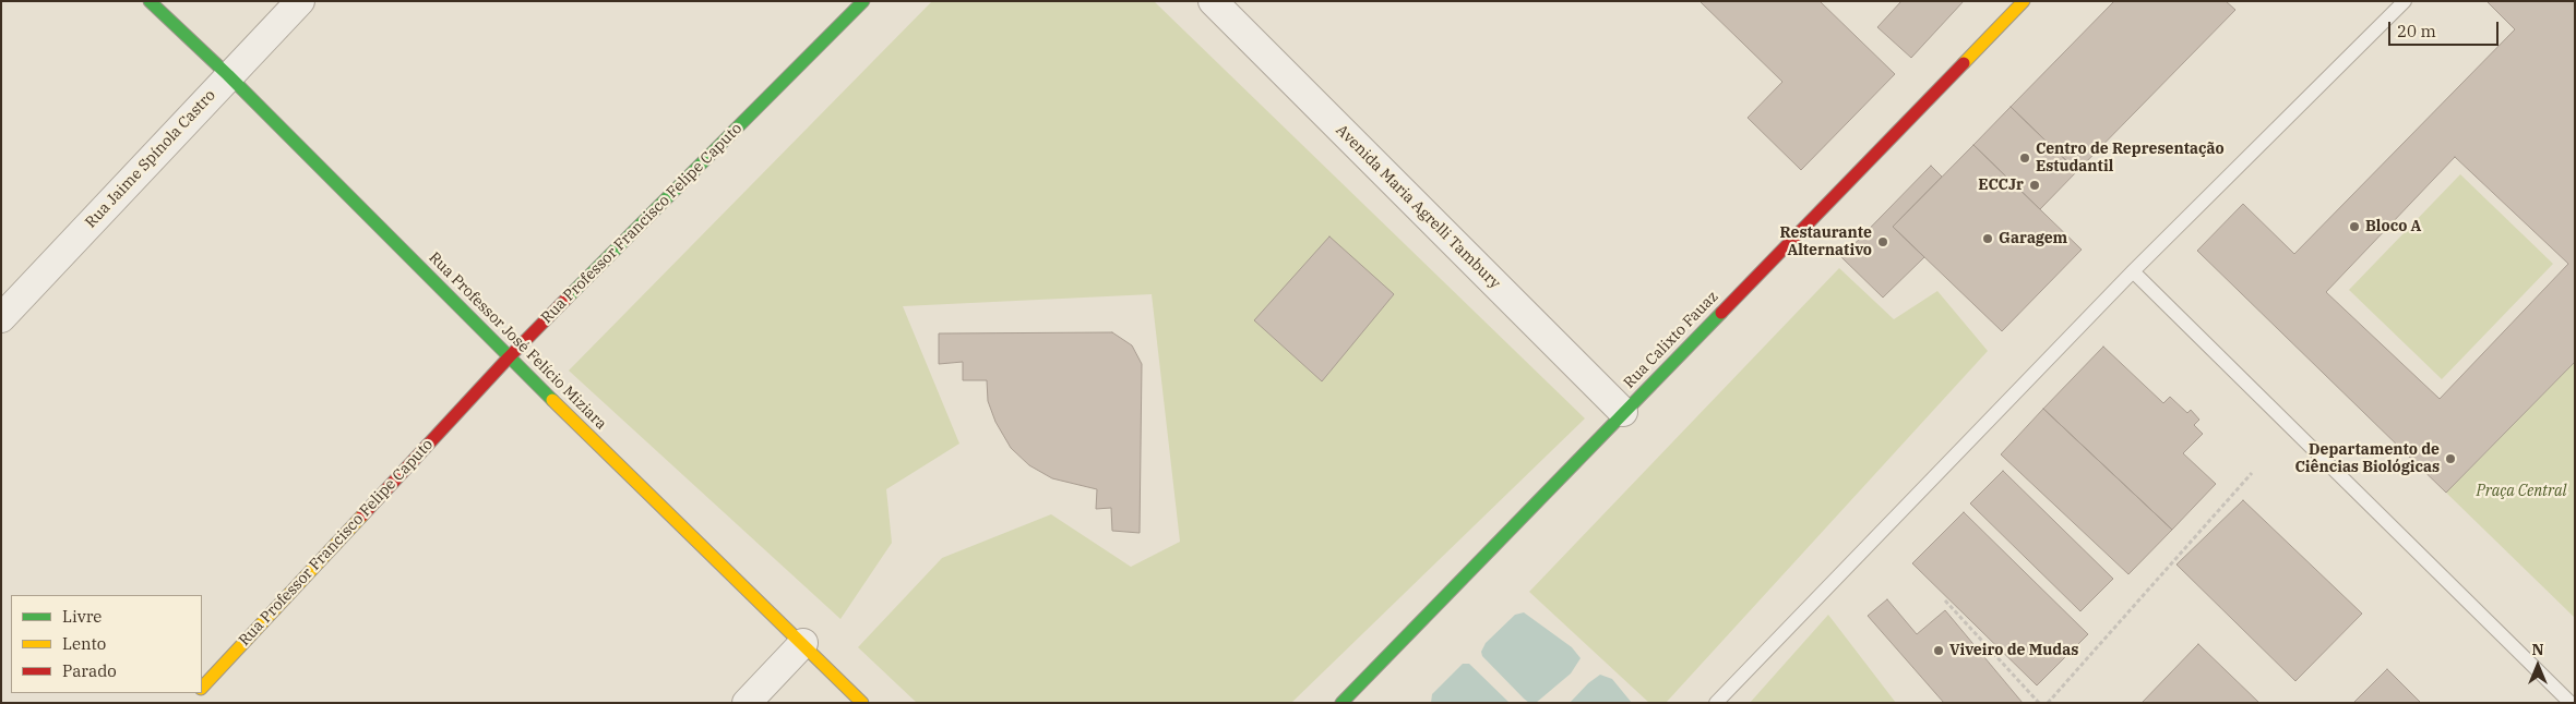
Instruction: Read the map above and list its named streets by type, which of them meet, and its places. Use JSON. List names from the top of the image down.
{
  "streets": {
    "street": [
      "Rua Jaime Spínola Castro",
      "Avenida Maria Agrelli Tambury",
      "Rua Professor Francisco Felipe Caputo",
      "Rua Calixto Fauaz",
      "Rua Professor José Felício Miziara"
    ]
  },
  "crossings": [
    ["Rua Jaime Spínola Castro", "Rua Professor José Felício Miziara"],
    ["Avenida Maria Agrelli Tambury", "Rua Calixto Fauaz"],
    ["Rua Professor Francisco Felipe Caputo", "Rua Professor José Felício Miziara"]
  ],
  "parks": ["Praça Central"],
  "places": [
    "Centro de Representação Estudantil",
    "ECCJr",
    "Bloco A",
    "Garagem",
    "Restaurante Alternativo",
    "Departamento de Ciências Biológicas",
    "Viveiro de Mudas"
  ],
  "legend": ["Livre", "Lento", "Parado"],
  "scale_bar": "20 m",
  "north": "top"
}
